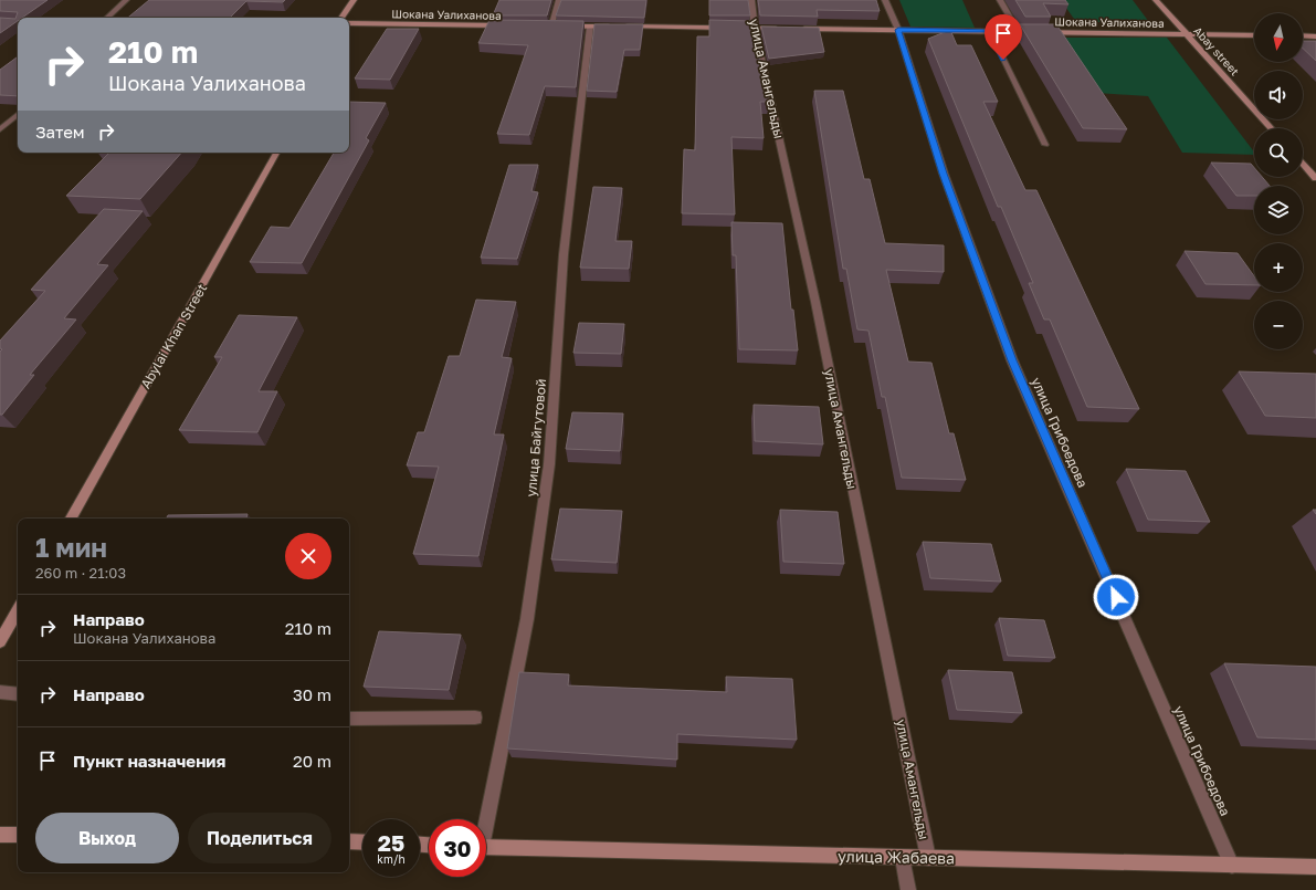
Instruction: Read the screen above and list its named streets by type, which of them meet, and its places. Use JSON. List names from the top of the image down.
{
  "streets": {
    "street": [
      "Шокана Уалиханова",
      "Abay street",
      "улица Амангельды",
      "Abylai Khan Street",
      "улица Грибоедова",
      "улица Байгутовой",
      "улица Жабаева"
    ]
  },
  "crossings": [
    ["Шокана Уалиханова", "Abay street"],
    ["Шокана Уалиханова", "улица Грибоедова"],
    ["улица Амангельды", "улица Жабаева"],
    ["улица Грибоедова", "улица Жабаева"]
  ],
  "north": "bottom",
  "page": {
    "map_buttons": ["+", "−"],
    "turn": ["210 m", "Шокана Уалиханова"],
    "then": "Затем",
    "heading": ["1 мин", "260 m · 21:03"],
    "list": [
      {
        "name": "Направо",
        "note": "Шокана Уалиханова",
        "value": "210 m"
      },
      {
        "name": "Направо",
        "value": "30 m"
      },
      {
        "name": "Пункт назначения",
        "value": "20 m"
      }
    ],
    "buttons": ["Выход", "Поделиться"],
    "speed": "25 km/h",
    "limit": "30"
  }
}
